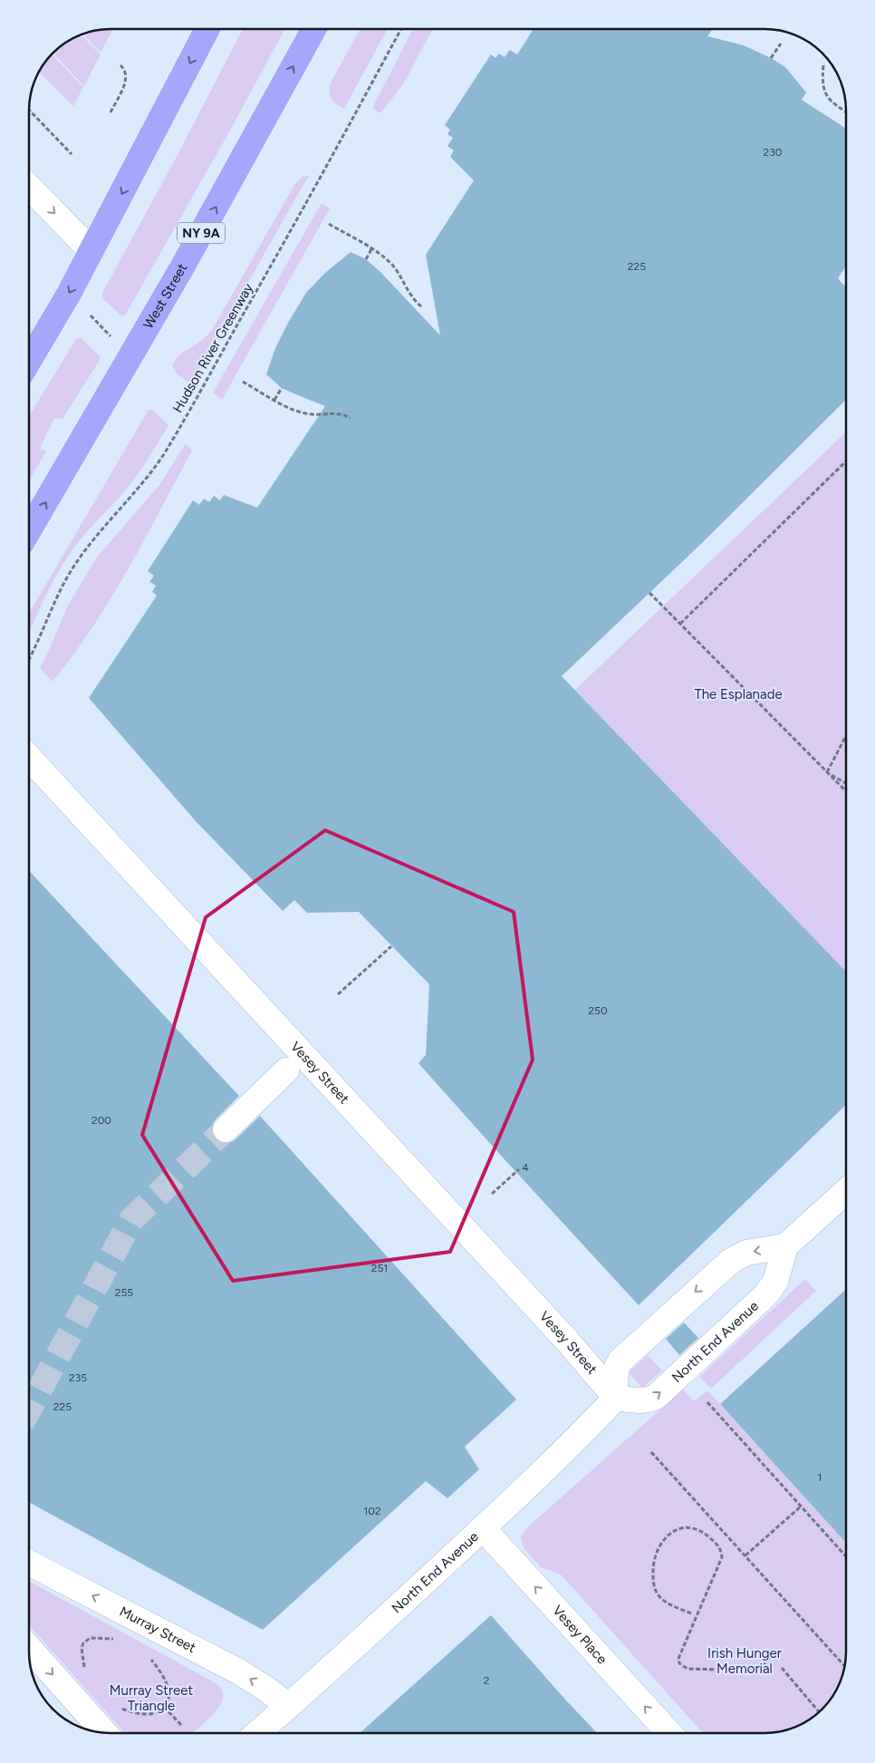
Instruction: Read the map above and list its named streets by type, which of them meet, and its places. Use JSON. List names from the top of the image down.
{
  "streets": {
    "highway": ["NY 9A", "West Street"],
    "street": [
      "Vesey Street",
      "North End Avenue",
      "Murray Street",
      "Vesey Place"
    ],
    "path": ["Hudson River Greenway"]
  },
  "crossings": [
    ["Vesey Street", "North End Avenue"],
    ["North End Avenue", "Murray Street"],
    ["North End Avenue", "Vesey Place"]
  ],
  "one_way": ["Vesey Place"],
  "parks": ["The Esplanade", "Irish Hunger Memorial", "Murray Street Triangle"],
  "house_numbers": [
    "230",
    "225",
    "250",
    "200",
    "4",
    "251",
    "255",
    "235",
    "225",
    "1",
    "102",
    "2"
  ]
}
